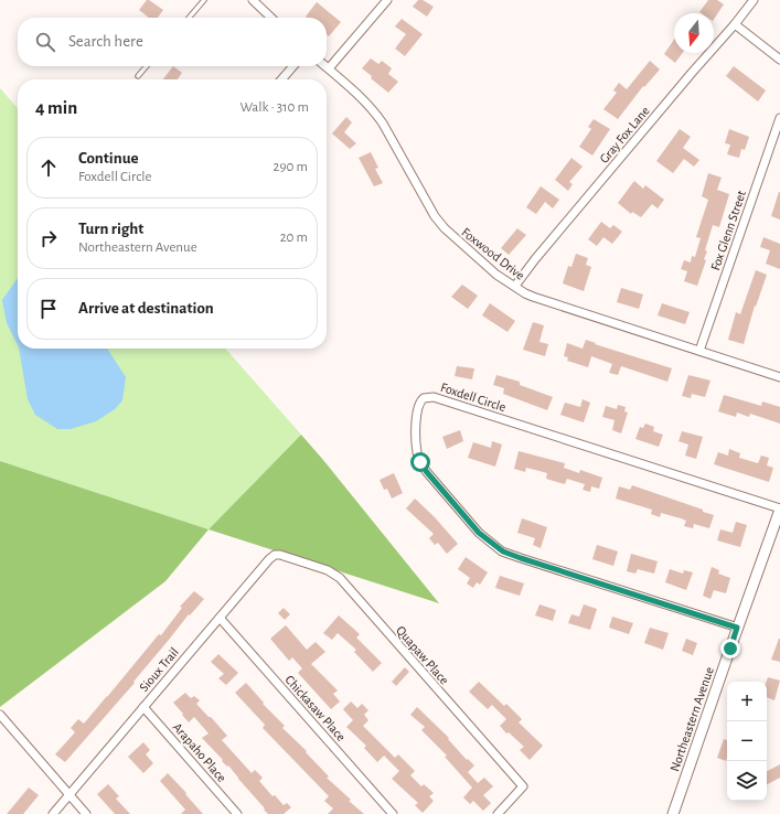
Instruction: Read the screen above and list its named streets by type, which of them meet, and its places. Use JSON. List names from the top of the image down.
{
  "streets": {
    "street": [
      "Gray Fox Lane",
      "Fox Glenn Street",
      "Foxwood Drive",
      "Foxdell Circle",
      "Quapaw Place",
      "Sioux Trail",
      "Chickasaw Place",
      "Northeastern Avenue",
      "Arapaho Place"
    ]
  },
  "crossings": [
    ["Gray Fox Lane", "Foxwood Drive"],
    ["Fox Glenn Street", "Foxwood Drive"],
    ["Foxdell Circle", "Northeastern Avenue"],
    ["Quapaw Place", "Sioux Trail"],
    ["Sioux Trail", "Chickasaw Place"],
    ["Sioux Trail", "Arapaho Place"]
  ],
  "north": "bottom",
  "page": {
    "search": "Search here",
    "heading": ["4 min", "Walk · 310 m"],
    "list": [
      ["Continue", "Foxdell Circle", "290 m"],
      ["Turn right", "Northeastern Avenue", "20 m"],
      "Arrive at destination"
    ],
    "map_buttons": ["+", "−"]
  }
}
